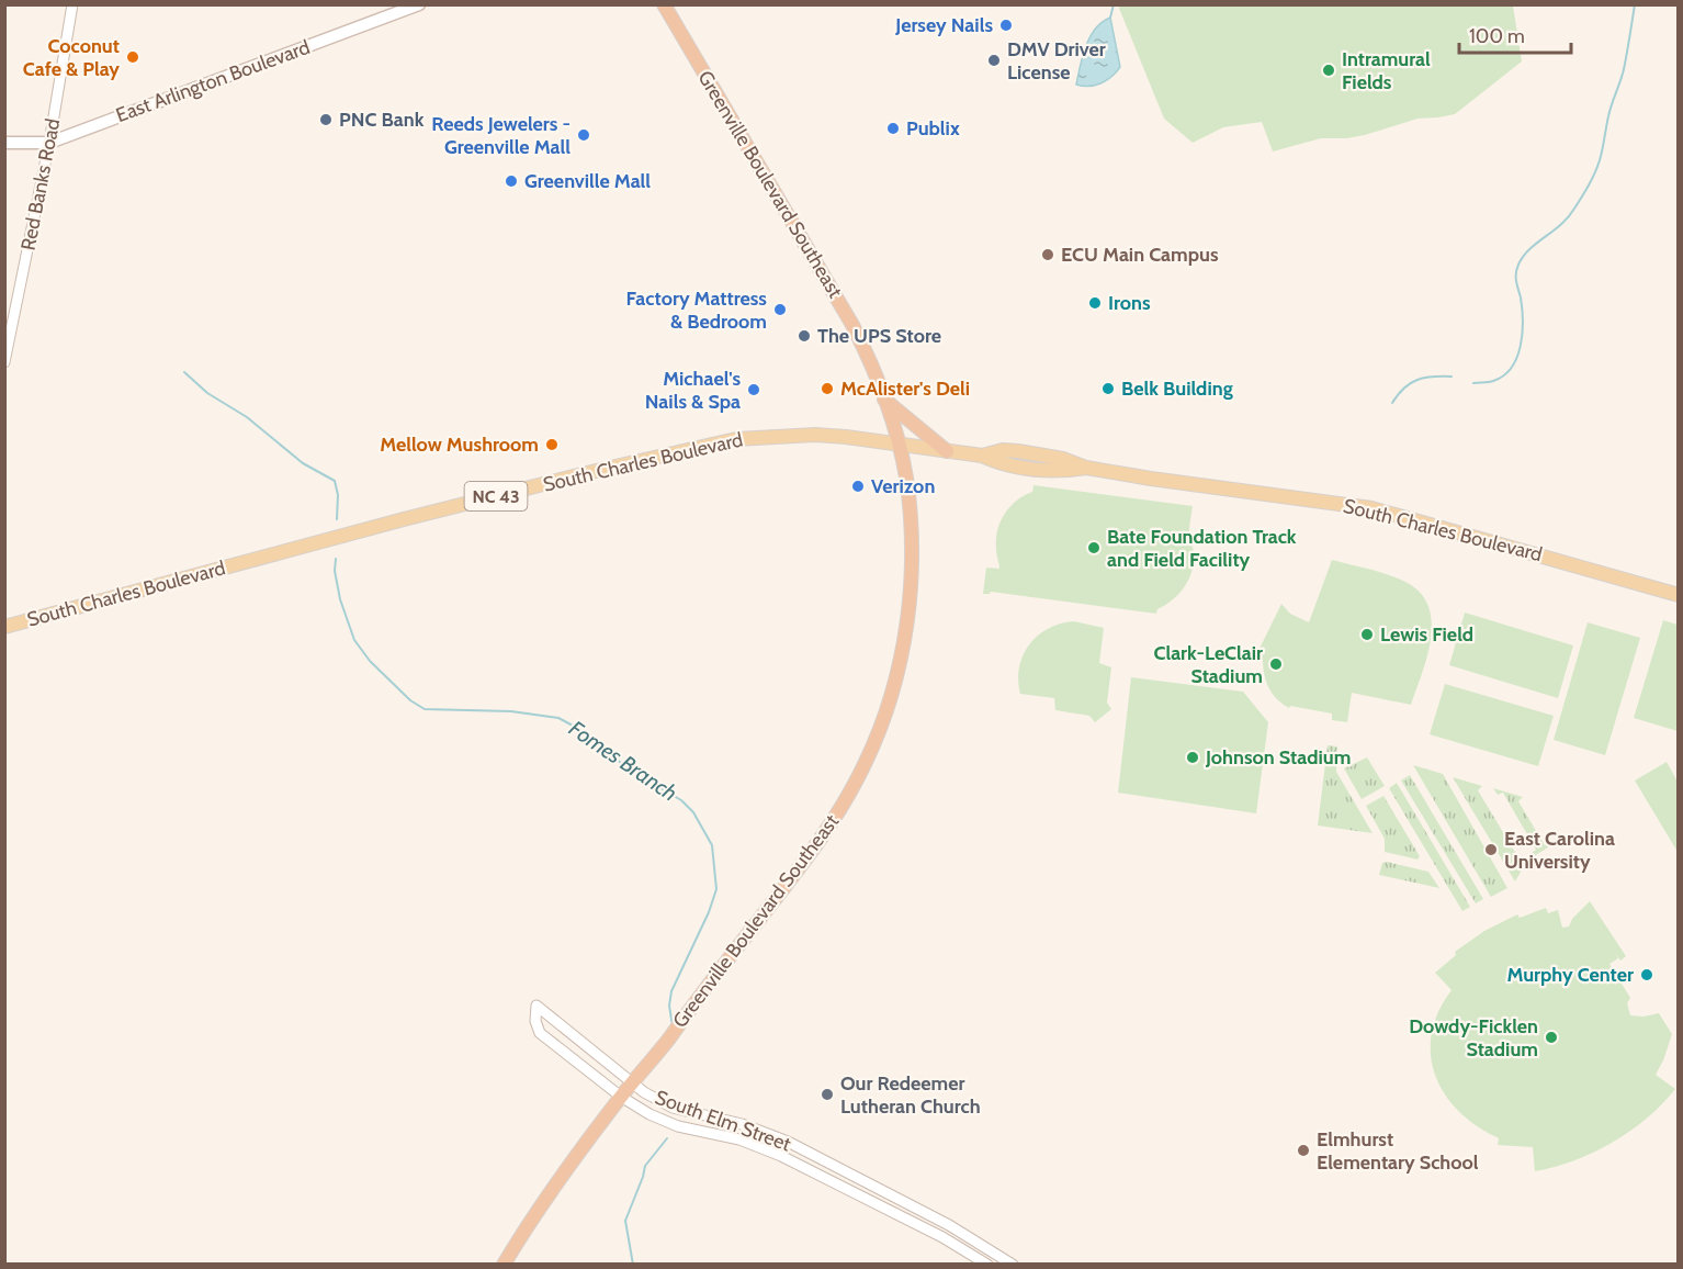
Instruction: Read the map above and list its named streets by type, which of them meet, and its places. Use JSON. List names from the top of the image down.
{
  "streets": {
    "highway": ["Greenville Boulevard Southeast"],
    "main road": ["East Arlington Boulevard", "South Charles Boulevard", "NC 43"],
    "street": ["Red Banks Road", "South Elm Street"]
  },
  "crossings": [
    ["East Arlington Boulevard", "Red Banks Road"],
    ["Greenville Boulevard Southeast", "South Charles Boulevard"],
    ["Greenville Boulevard Southeast", "South Elm Street"]
  ],
  "water": ["Fomes Branch"],
  "places": [
    "Jersey Nails",
    "Coconut Cafe & Play",
    "DMV Driver License",
    "Intramural Fields",
    "PNC Bank",
    "Publix",
    "Reeds Jewelers - Greenville Mall",
    "Greenville Mall",
    "ECU Main Campus",
    "Irons",
    "Factory Mattress & Bedroom",
    "The UPS Store",
    "McAlister's Deli",
    "Belk Building",
    "Michael's Nails & Spa",
    "Mellow Mushroom",
    "Verizon",
    "Bate Foundation Track and Field Facility",
    "Lewis Field",
    "Clark-LeClair Stadium",
    "Johnson Stadium",
    "East Carolina University",
    "Murphy Center",
    "Dowdy-Ficklen Stadium",
    "Our Redeemer Lutheran Church",
    "Elmhurst Elementary School"
  ],
  "scale_bar": "100 m"
}
